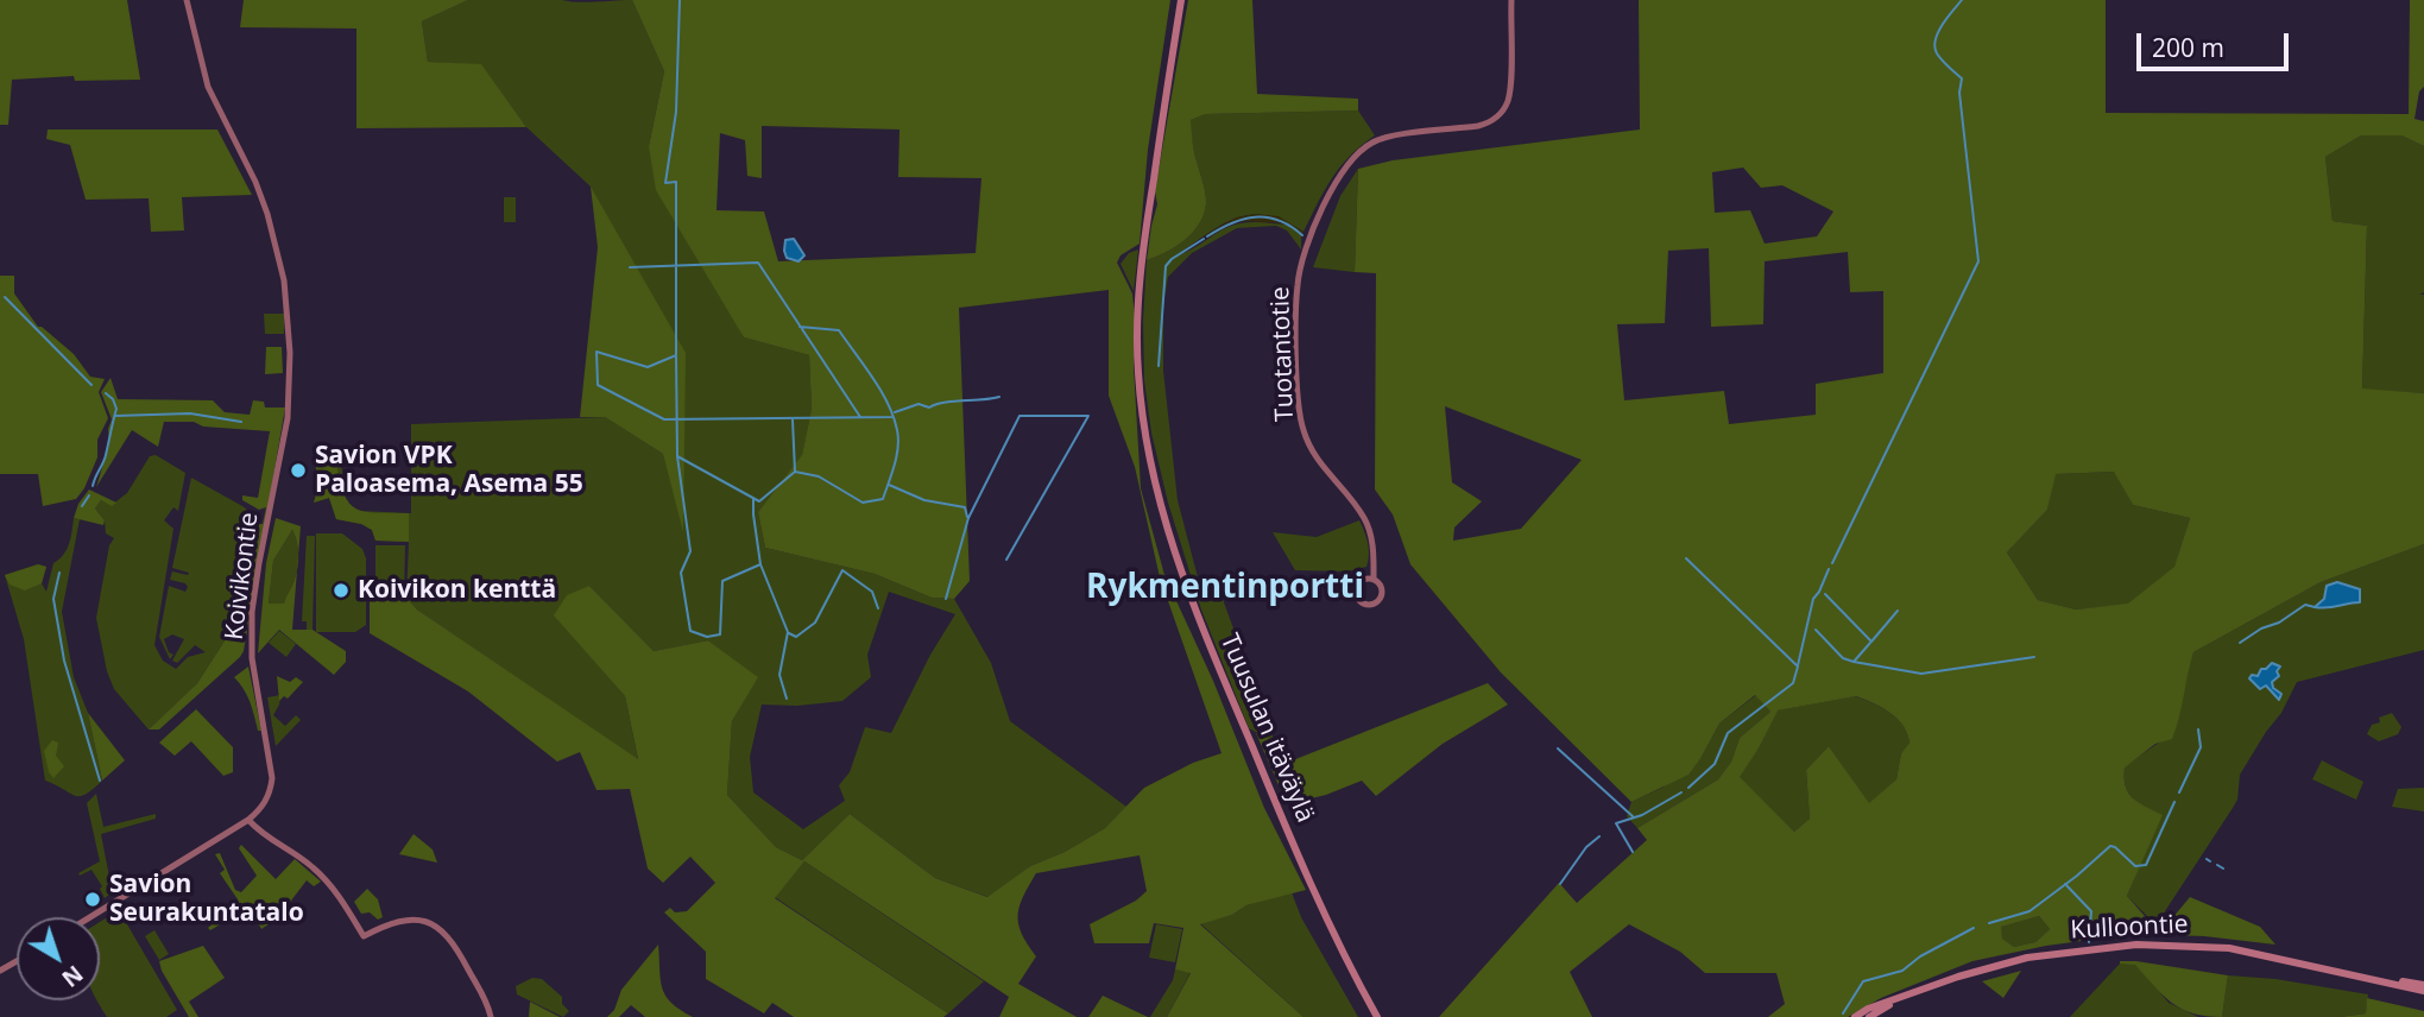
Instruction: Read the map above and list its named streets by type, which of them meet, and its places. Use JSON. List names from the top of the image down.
{
  "streets": {
    "main road": [
      "Tuotantotie",
      "Koivikontie",
      "Tuusulan itäväylä",
      "Kulloontie"
    ]
  },
  "districts": ["Rykmentinportti"],
  "places": ["Savion VPK Paloasema, Asema 55", "Koivikon kenttä", "Savion Seurakuntatalo"],
  "scale_bar": "200 m",
  "north": "bottom right"
}
